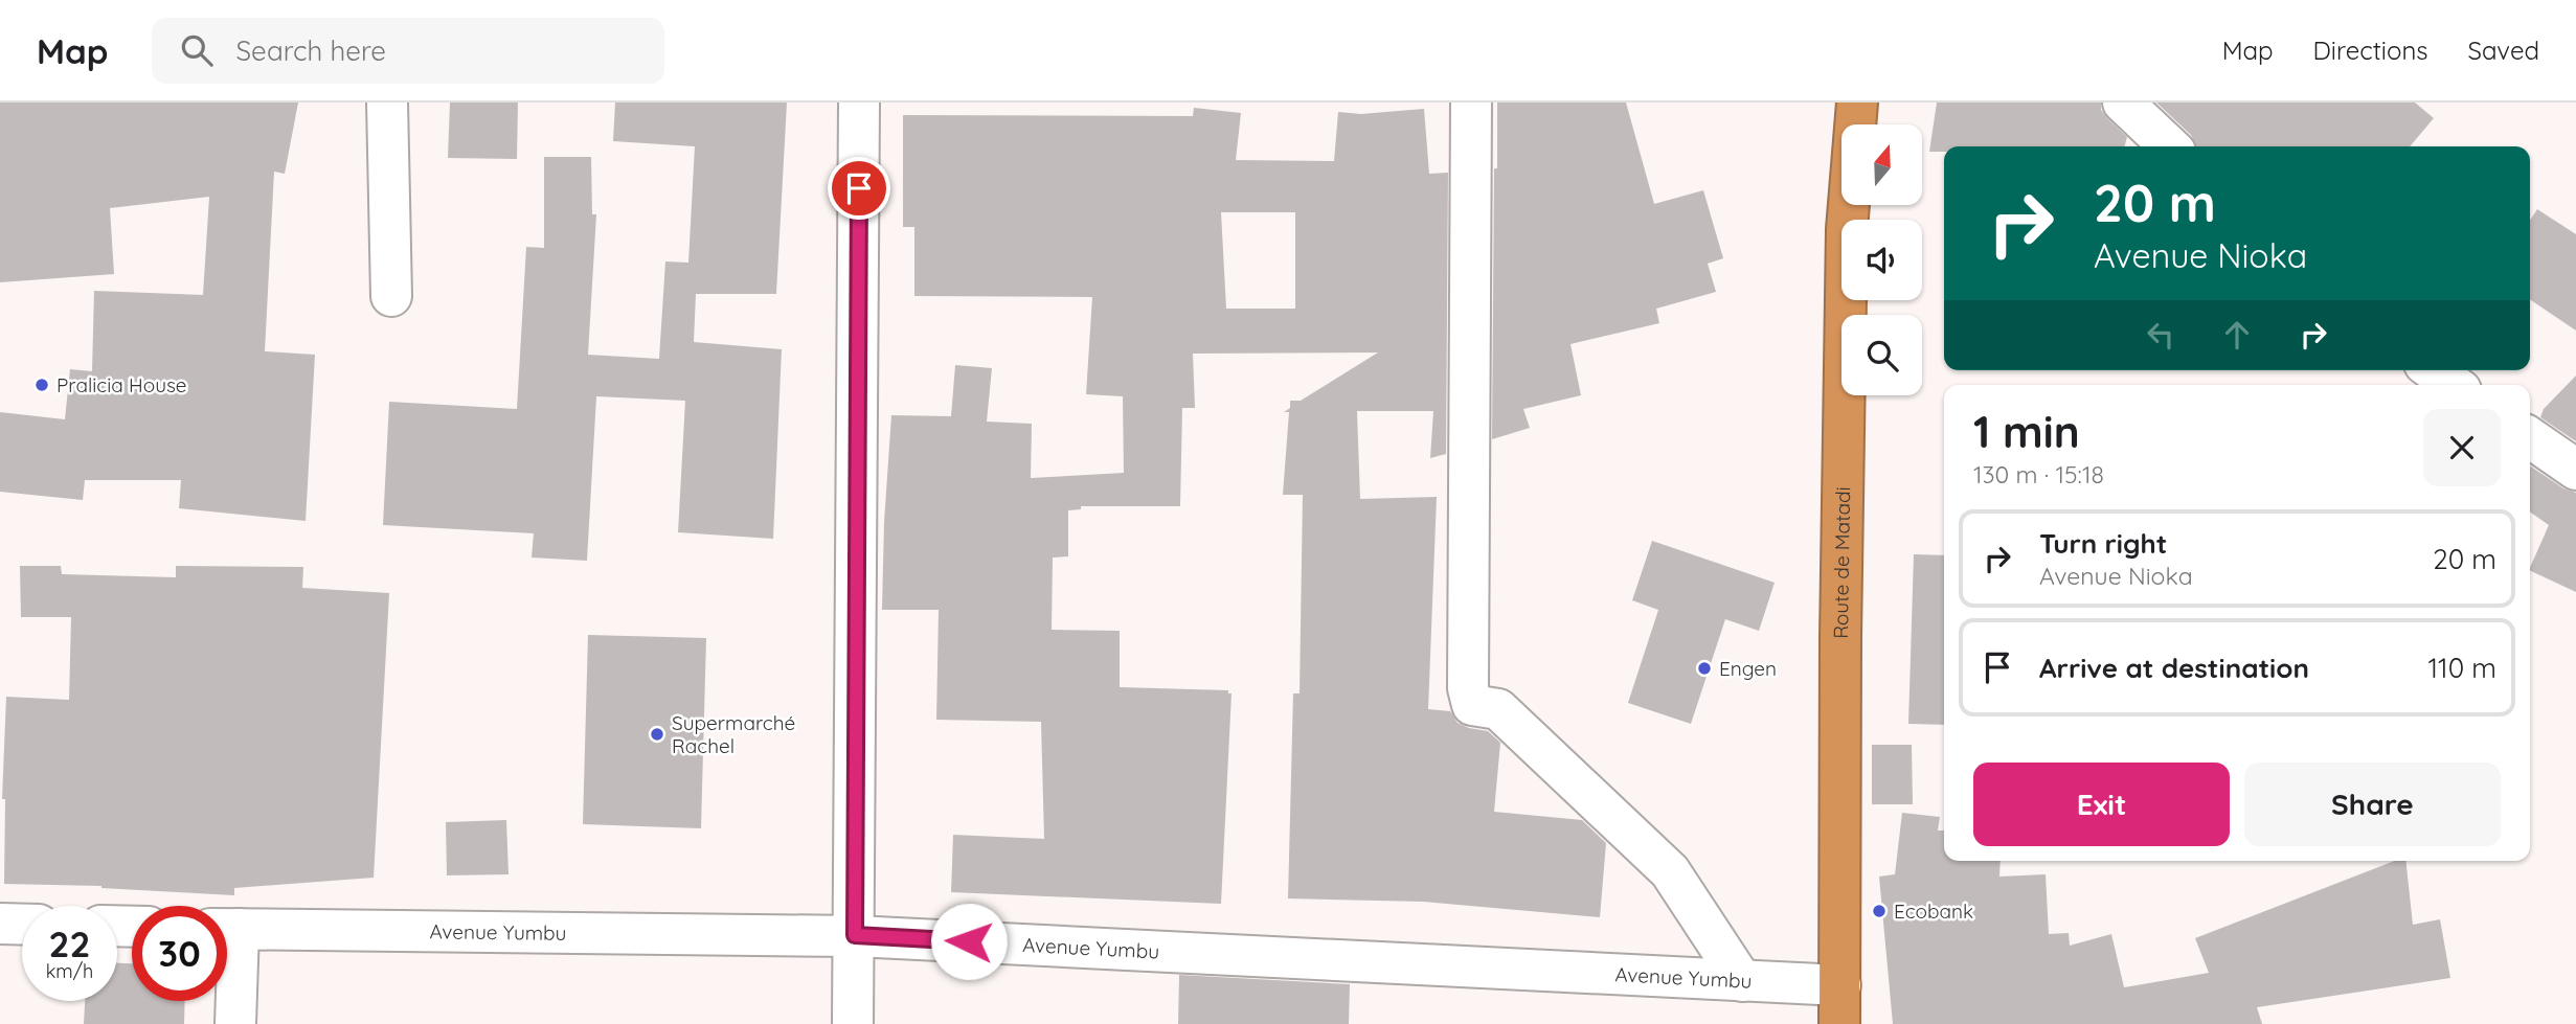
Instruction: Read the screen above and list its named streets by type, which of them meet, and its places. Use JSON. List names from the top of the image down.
{
  "streets": {
    "highway": ["Route de Matadi"],
    "street": ["Avenue Yumbu"]
  },
  "crossings": [
    ["Route de Matadi", "Avenue Yumbu"]
  ],
  "places": [
    "Pralicia House",
    "Engen",
    "Supermarché Rachel",
    "Ecobank"
  ],
  "north": "top",
  "page": {
    "header": "Map",
    "search": "Search here",
    "nav": ["Map", "Directions", "Saved"],
    "turn": ["20 m", "Avenue Nioka"],
    "heading": ["1 min", "130 m · 15:18"],
    "list": [
      {
        "name": "Turn right",
        "note": "Avenue Nioka",
        "value": "20 m"
      },
      {
        "name": "Arrive at destination",
        "value": "110 m"
      }
    ],
    "buttons": ["Exit", "Share"],
    "speed": "22 km/h",
    "limit": "30"
  }
}
